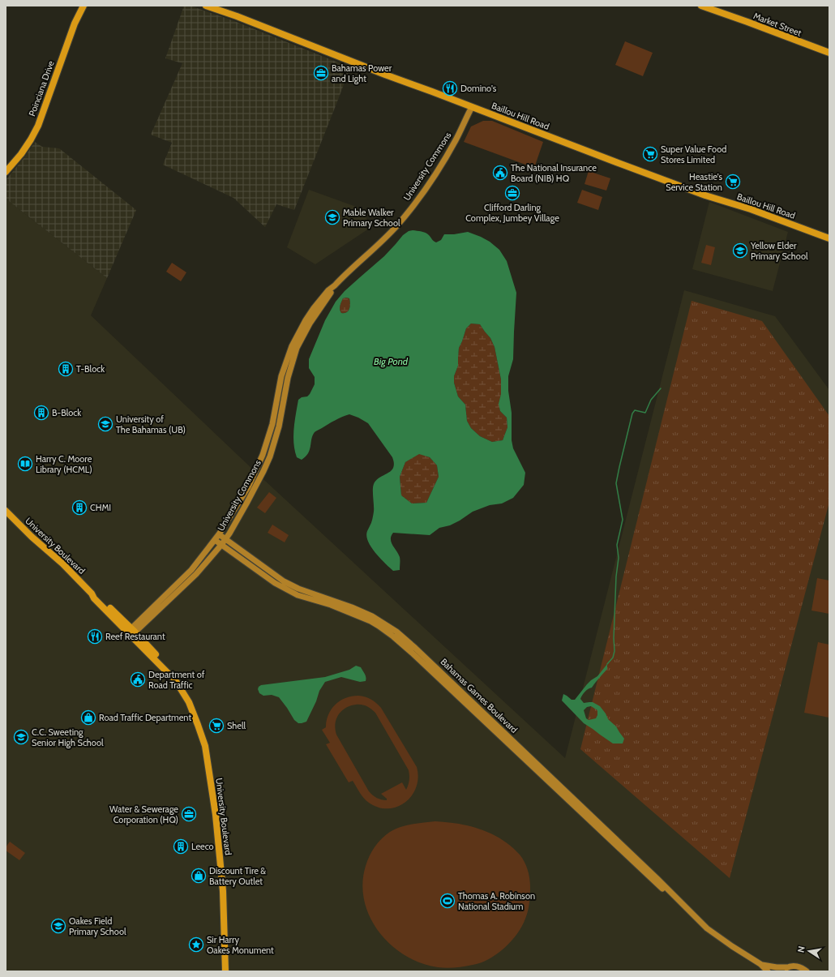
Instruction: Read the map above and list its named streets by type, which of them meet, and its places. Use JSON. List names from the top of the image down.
{
  "streets": {
    "main road": [
      "Market Street",
      "Poinciana Drive",
      "Baillou Hill Road",
      "University Commons",
      "University Boulevard",
      "Bahamas Games Boulevard"
    ]
  },
  "crossings": [
    ["Baillou Hill Road", "University Commons"],
    ["University Commons", "University Boulevard"],
    ["University Commons", "Bahamas Games Boulevard"]
  ],
  "water": ["Big Pond"],
  "places": {
    "office": ["Bahamas Power and Light", "Clifford Darling Complex, Jumbey Village", "Water & Sewerage Corporation (HQ)"],
    "restaurant": ["Domino's", "Reef Restaurant"],
    "supermarket": ["Super Value Food Stores Limited", "Heastie's Service Station", "Shell"],
    "public building": ["The National Insurance Board (NIB) HQ", "Department of Road Traffic"],
    "school or university": [
      "Mable Walker Primary School",
      "Yellow Elder Primary School",
      "University of The Bahamas (UB)",
      "C.C. Sweeting Senior High School",
      "Oakes Field Primary School"
    ],
    "building": [
      "T-Block",
      "B-Block",
      "CHMI",
      "Leeco"
    ],
    "library": ["Harry C. Moore Library (HCML)"],
    "shop": ["Road Traffic Department", "Discount Tire & Battery Outlet"],
    "sports": ["Thomas A. Robinson National Stadium"],
    "place": ["Sir Harry Oakes Monument"]
  },
  "north": "left"
}
